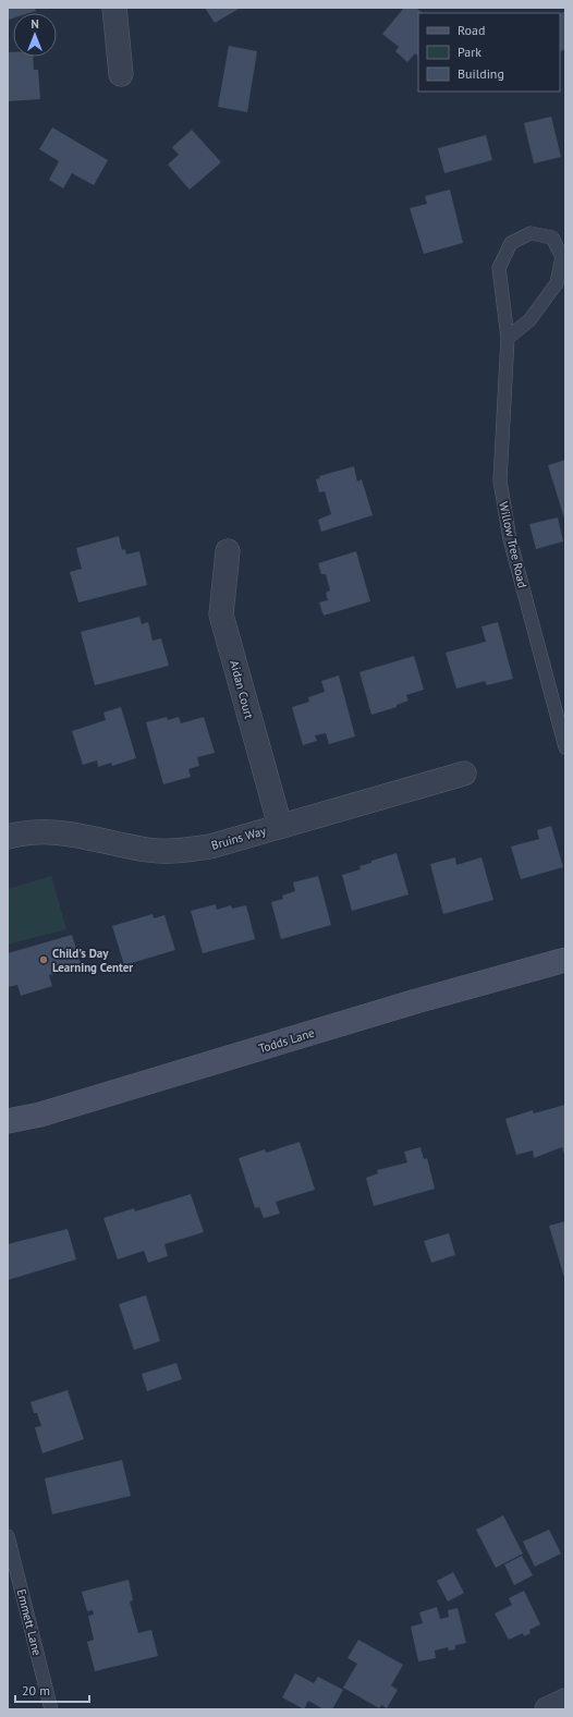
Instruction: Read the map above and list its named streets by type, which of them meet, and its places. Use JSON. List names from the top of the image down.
{
  "streets": {
    "main road": ["Todds Lane"],
    "street": ["Aidan Court", "Bruins Way"],
    "lane": ["Willow Tree Road", "Emmett Lane"]
  },
  "crossings": [
    ["Aidan Court", "Bruins Way"]
  ],
  "places": ["Child's Day Learning Center"],
  "legend": ["Road", "Park", "Building"],
  "scale_bar": "20 m",
  "north": "top"
}
